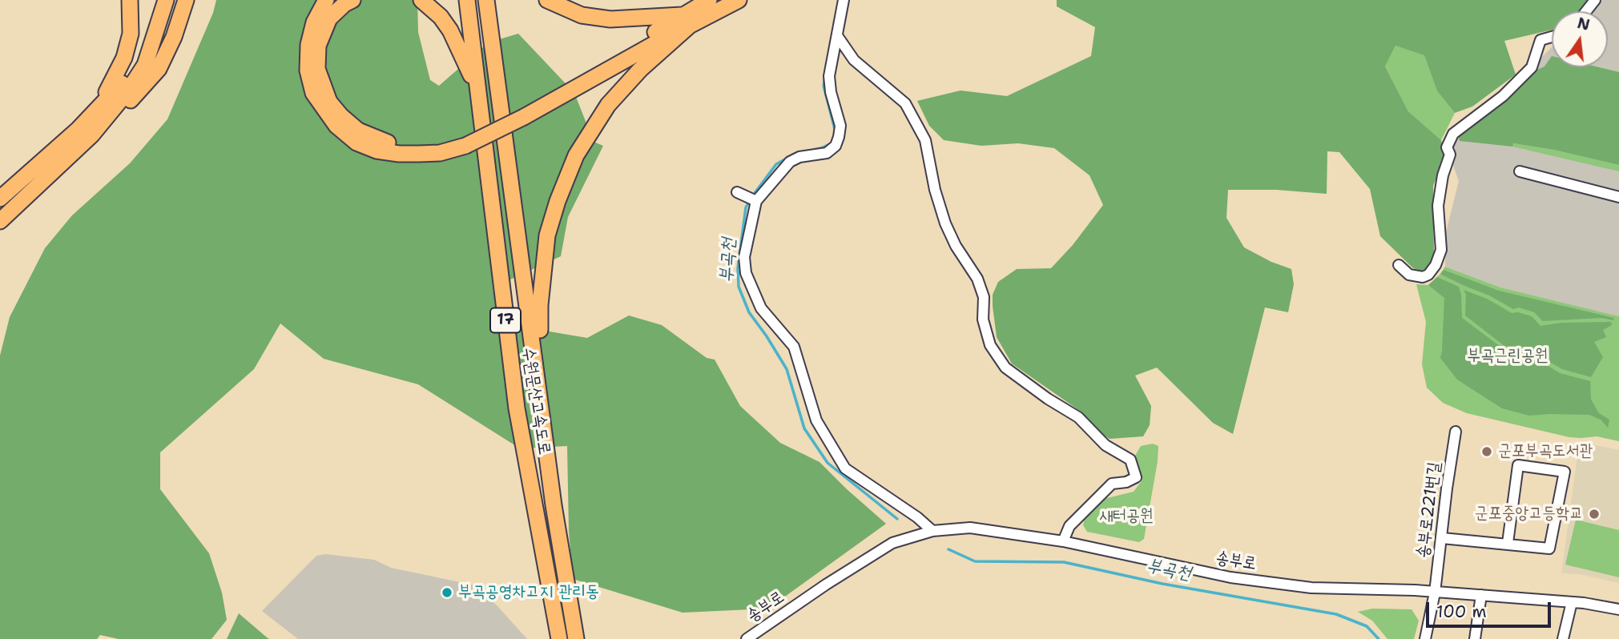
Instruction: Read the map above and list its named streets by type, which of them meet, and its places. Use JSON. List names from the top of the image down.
{
  "streets": {
    "highway": ["17", "수원문산고속도로"],
    "street": ["송부로221번길", "송부로"]
  },
  "crossings": [
    ["송부로221번길", "송부로"]
  ],
  "water": ["부곡천"],
  "parks": ["부곡근린공원", "새터공원"],
  "places": ["군포부곡도서관", "군포중앙고등학교", "부곡공영차고지 관리동"],
  "scale_bar": "100 m",
  "north": "top"
}
